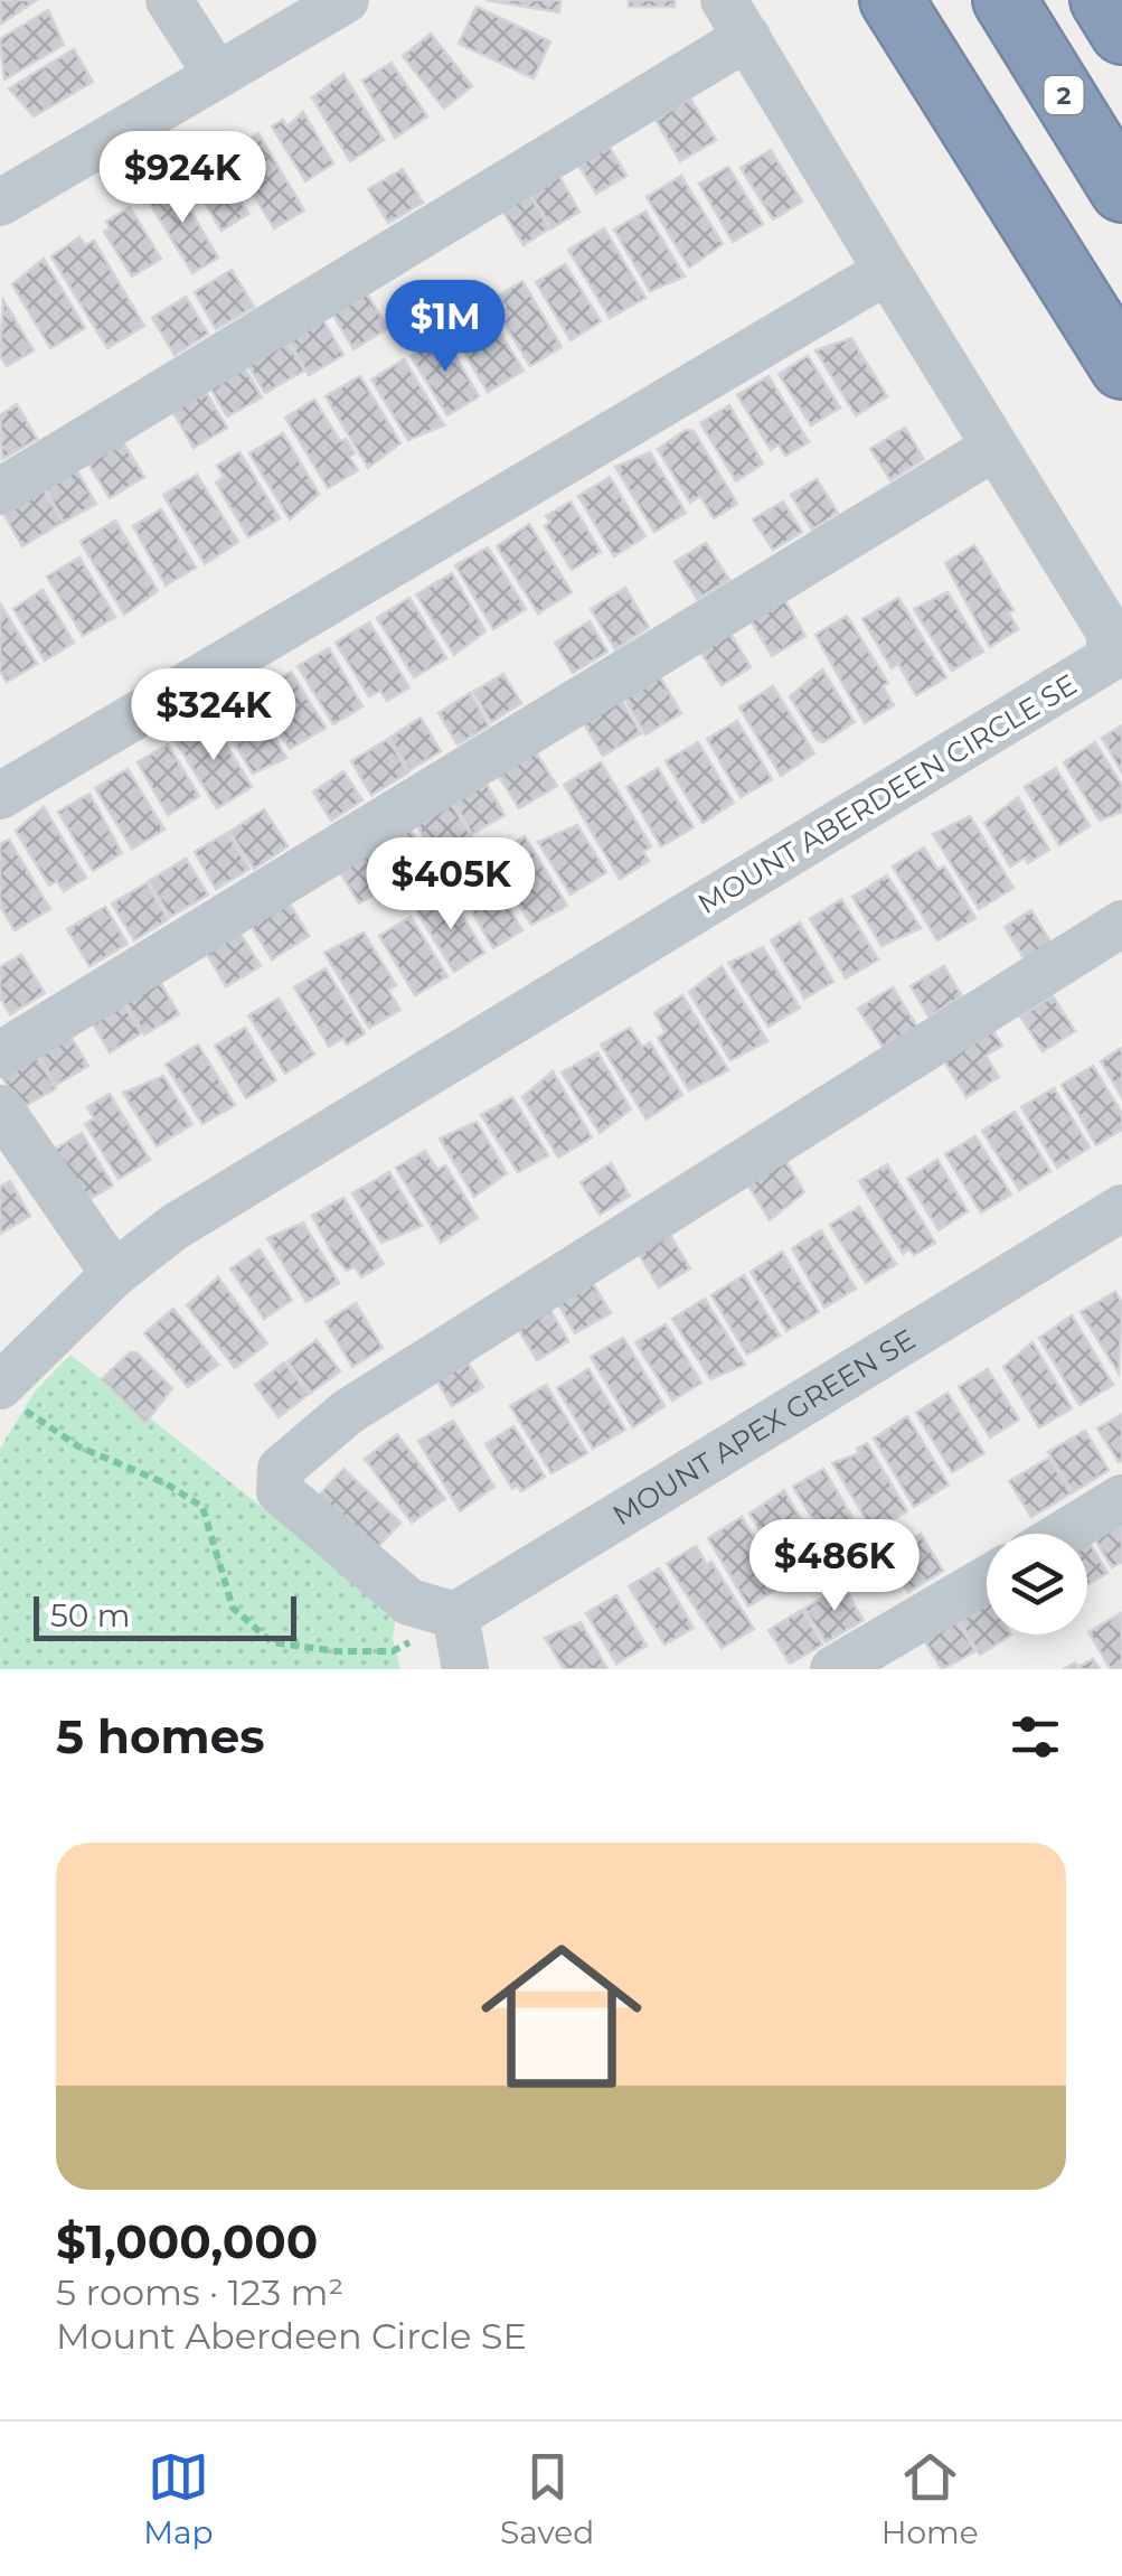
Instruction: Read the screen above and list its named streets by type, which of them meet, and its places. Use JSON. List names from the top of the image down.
{
  "streets": {
    "highway": ["2"],
    "street": ["MOUNT ABERDEEN CIRCLE SE", "MOUNT APEX GREEN SE"]
  },
  "scale_bar": "50 m",
  "page": {
    "price": [
      "$924K",
      "$1M",
      "$324K",
      "$405K",
      "$486K"
    ],
    "scale": "50 m",
    "heading": "5 homes",
    "list": [
      {
        "name": "$1,000,000",
        "note": "5 rooms · 123 m² · Mount Aberdeen Circle SE"
      }
    ],
    "tabs": ["Map", "Saved", "Home"]
  }
}
